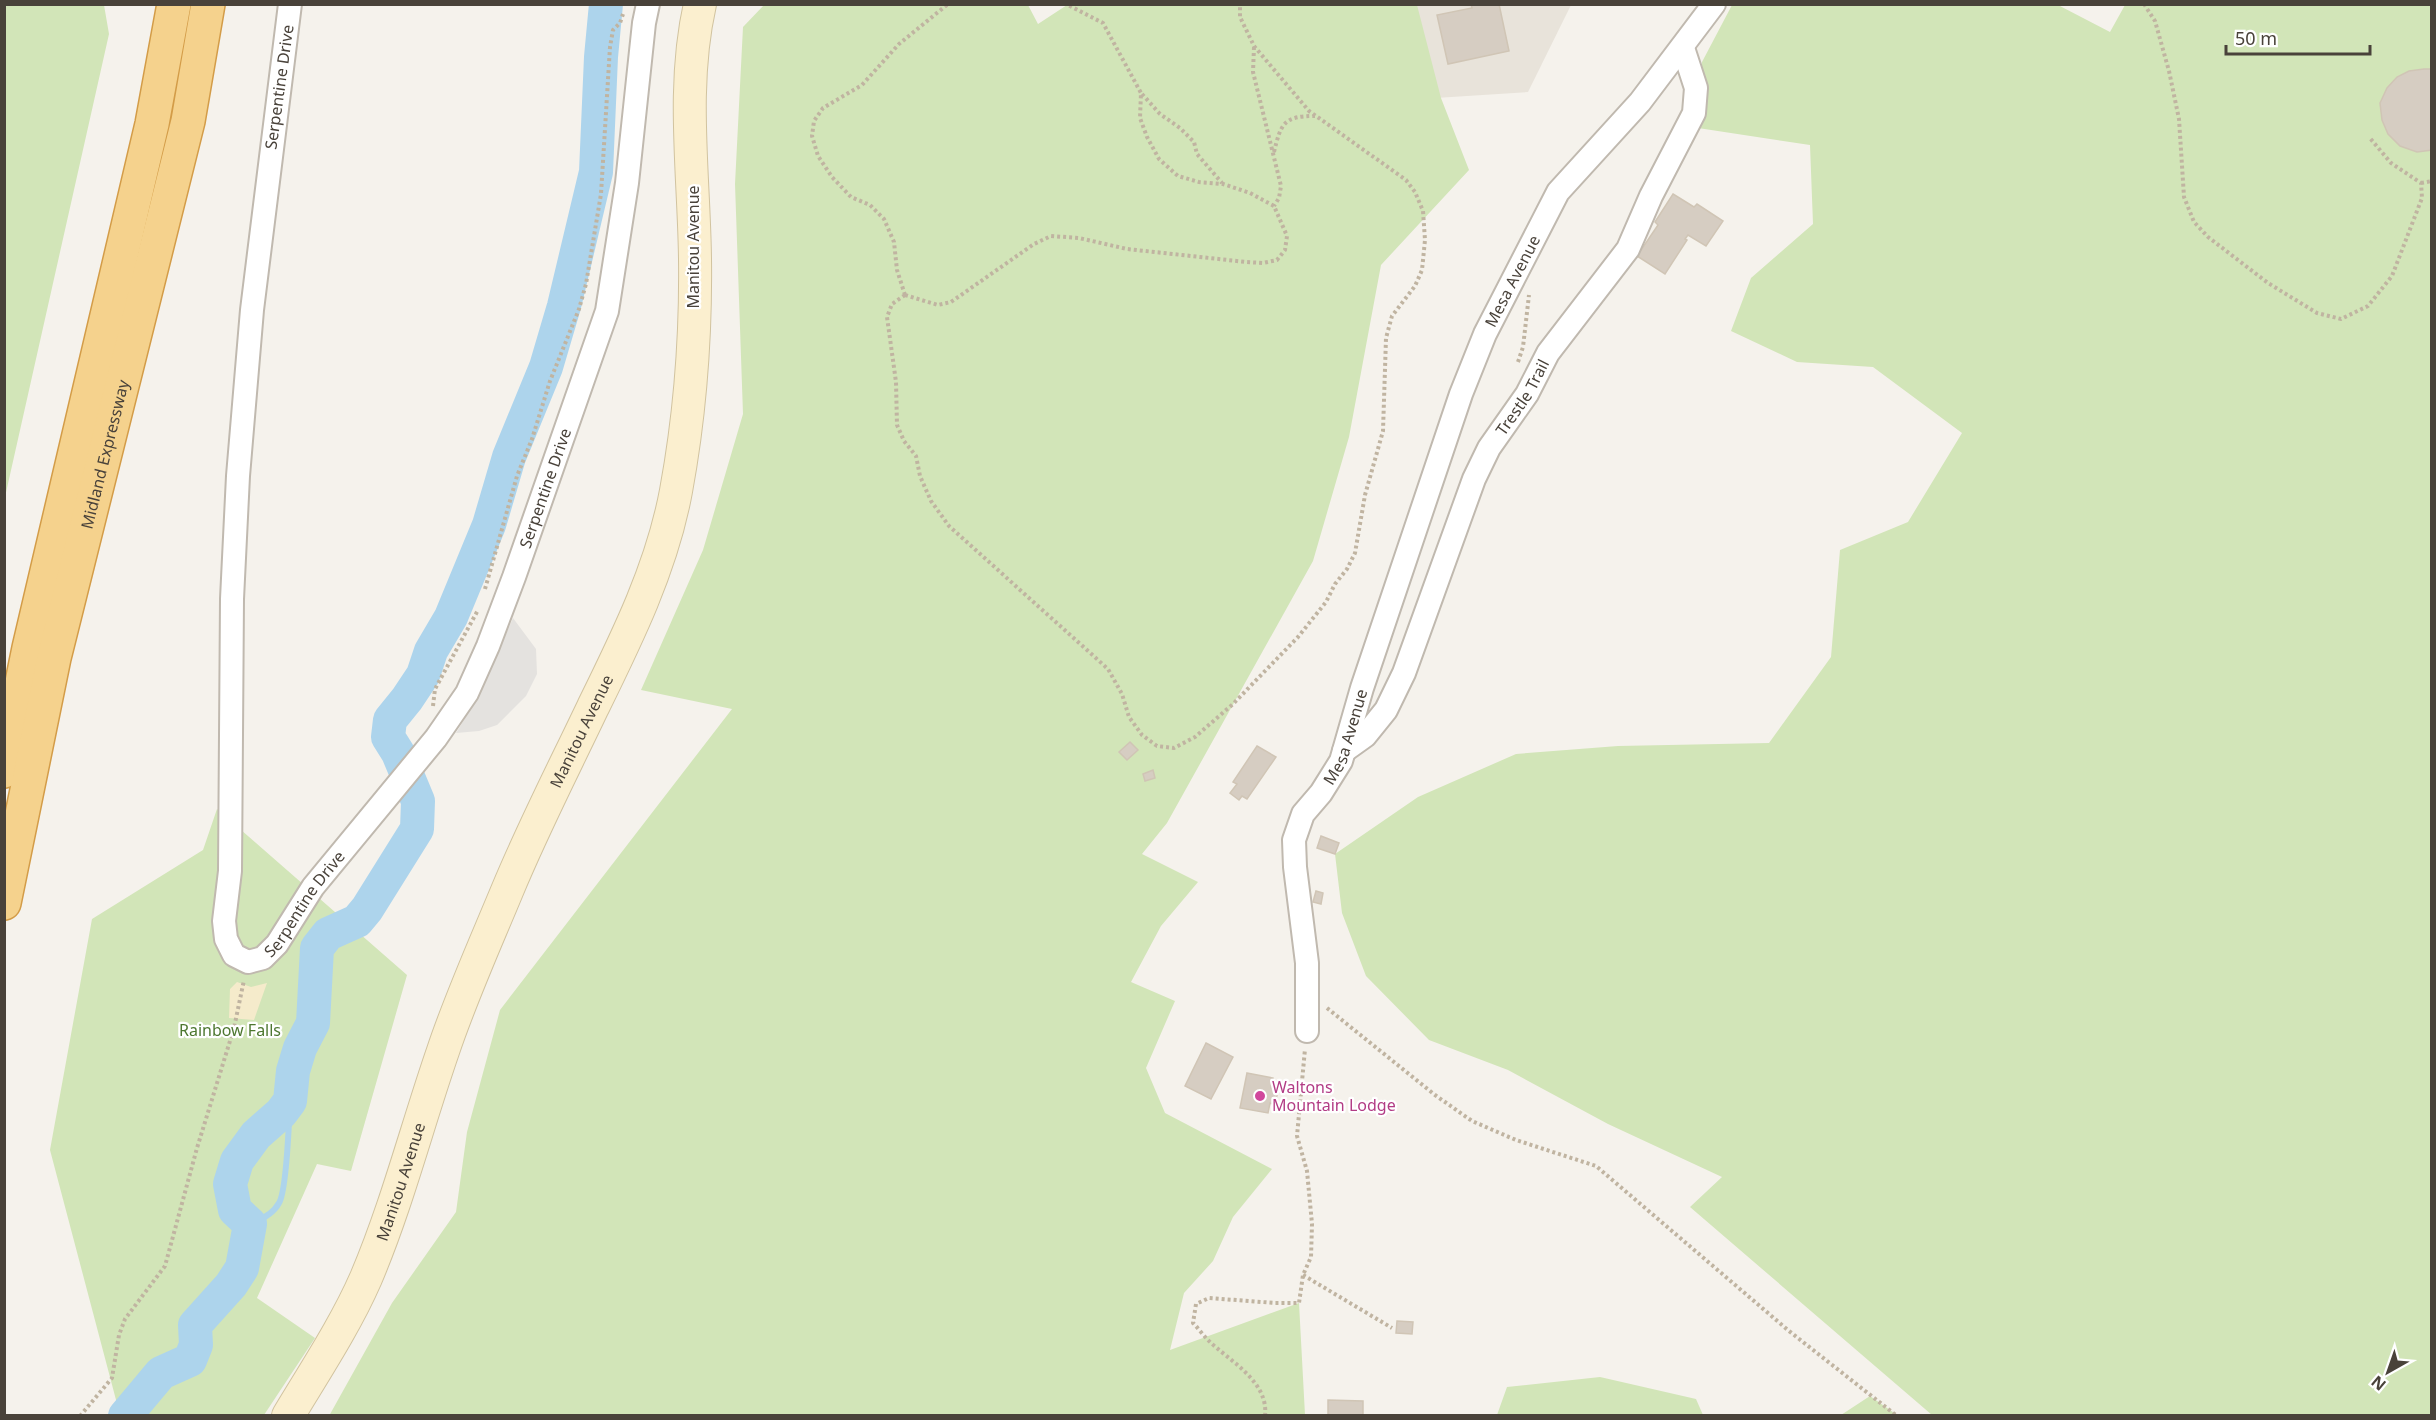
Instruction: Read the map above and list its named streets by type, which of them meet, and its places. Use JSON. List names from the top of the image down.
{
  "streets": {
    "highway": ["Midland Expressway"],
    "main road": ["Manitou Avenue"],
    "street": ["Serpentine Drive", "Mesa Avenue", "Trestle Trail"]
  },
  "crossings": [
    ["Mesa Avenue", "Trestle Trail"]
  ],
  "parks": ["Rainbow Falls"],
  "places": ["Waltons Mountain Lodge"],
  "scale_bar": "50 m",
  "north": "bottom left"
}
